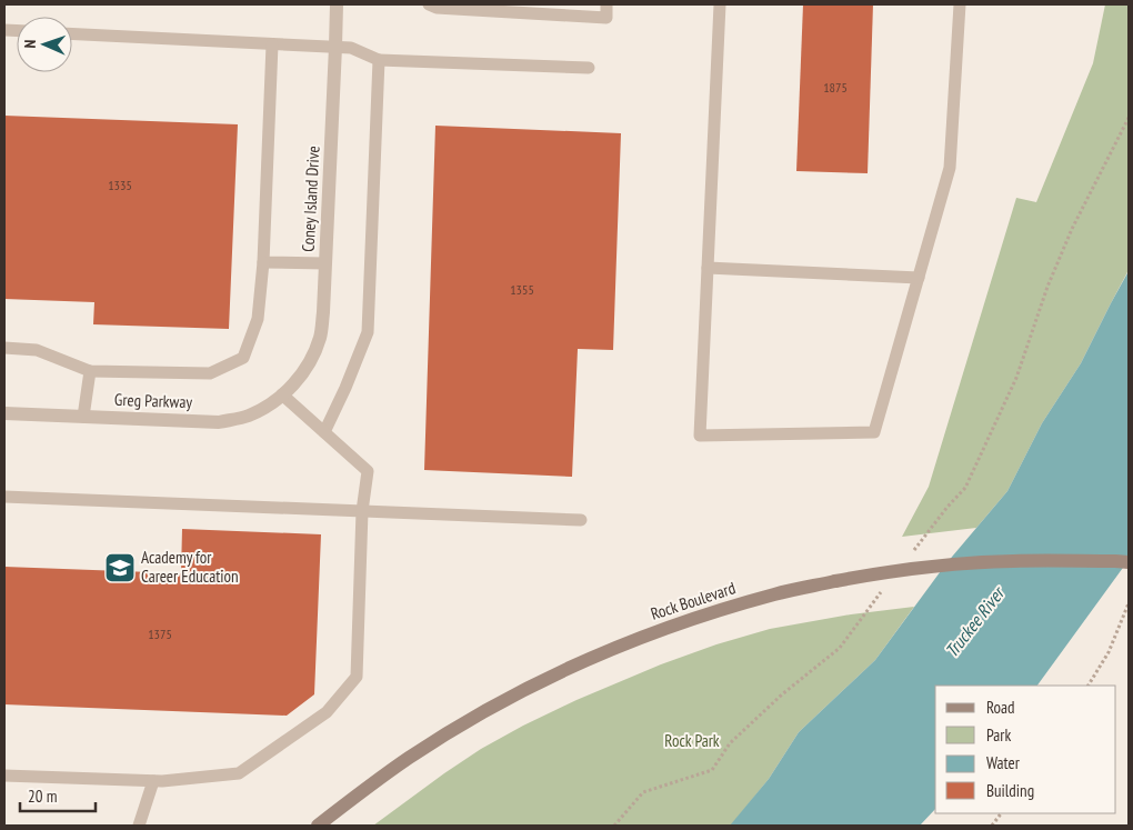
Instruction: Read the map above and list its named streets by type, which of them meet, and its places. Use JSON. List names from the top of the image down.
{
  "streets": {
    "main road": ["Rock Boulevard"],
    "street": ["Coney Island Drive", "Greg Parkway"]
  },
  "crossings": [
    ["Coney Island Drive", "Greg Parkway"]
  ],
  "water": ["Truckee River"],
  "parks": ["Rock Park"],
  "places": {
    "school or university": ["Academy for Career Education"]
  },
  "house_numbers": [
    "1875",
    "1335",
    "1355",
    "1375"
  ],
  "legend": [
    "Road",
    "Park",
    "Water",
    "Building"
  ],
  "scale_bar": "20 m",
  "north": "left"
}
